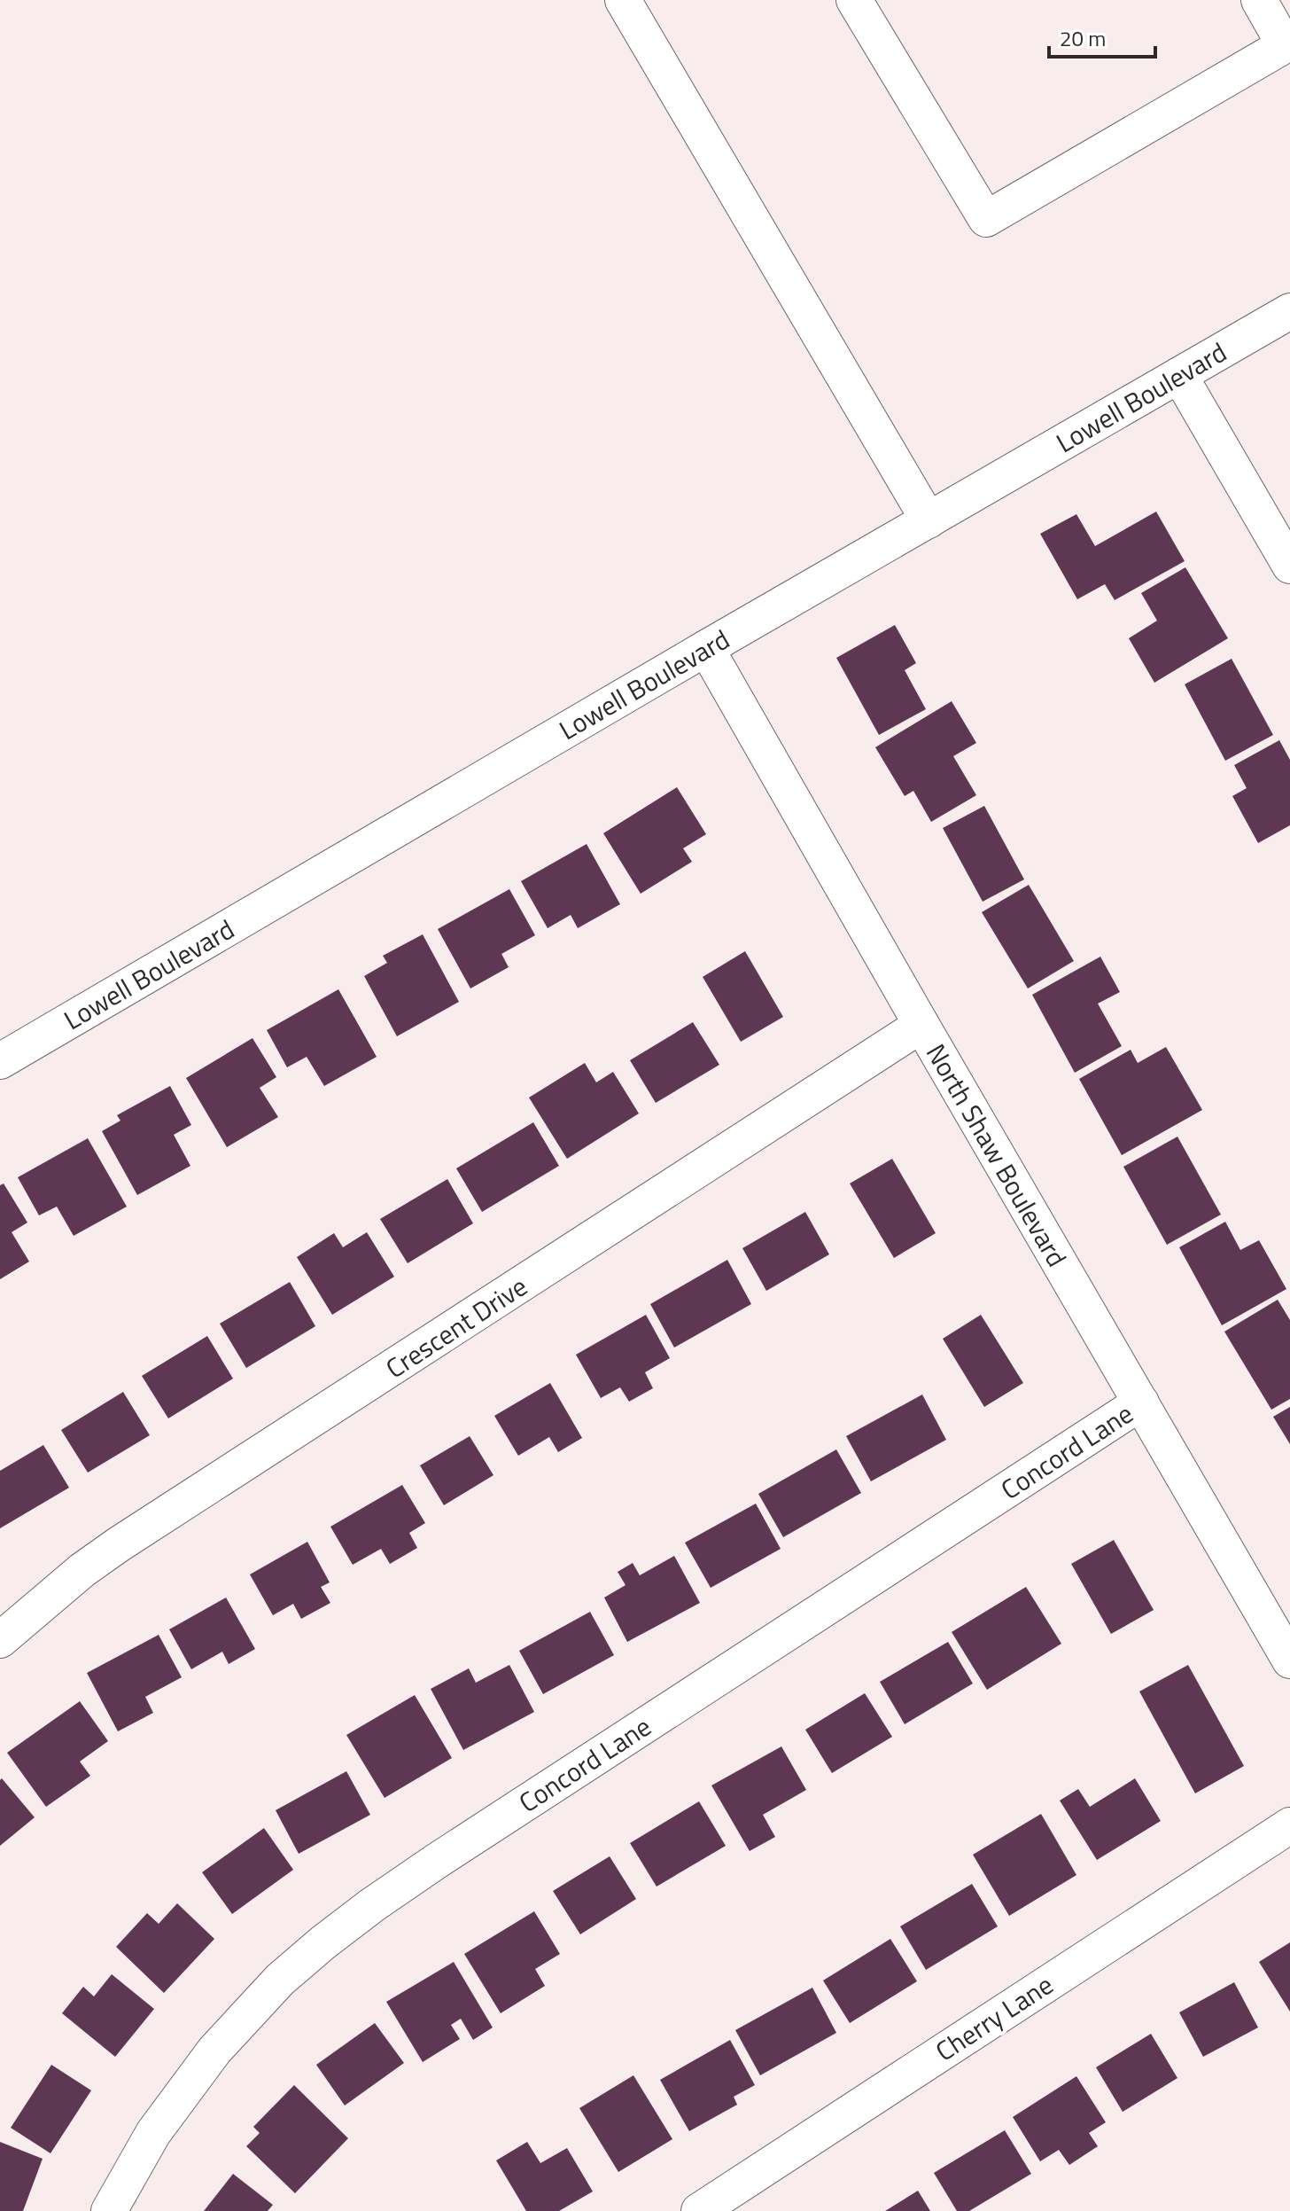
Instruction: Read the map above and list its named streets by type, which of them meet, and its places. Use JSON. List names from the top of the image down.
{
  "streets": {
    "street": [
      "Lowell Boulevard",
      "North Shaw Boulevard",
      "Crescent Drive",
      "Concord Lane",
      "Cherry Lane"
    ]
  },
  "crossings": [
    ["Lowell Boulevard", "North Shaw Boulevard"],
    ["North Shaw Boulevard", "Crescent Drive"],
    ["North Shaw Boulevard", "Concord Lane"]
  ],
  "scale_bar": "20 m"
}
